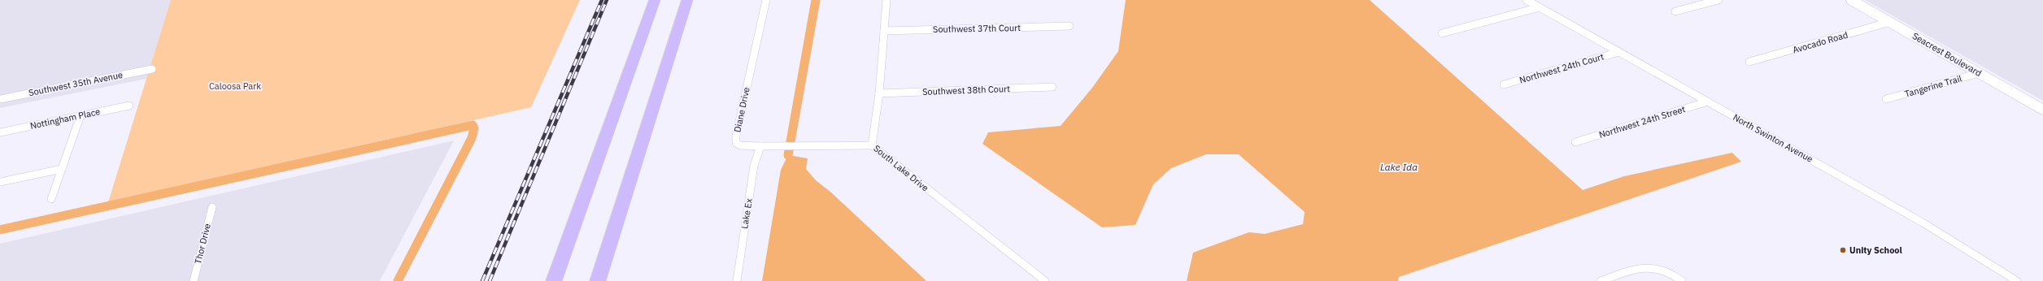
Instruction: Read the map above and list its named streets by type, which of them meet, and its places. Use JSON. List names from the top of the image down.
{
  "streets": {
    "street": [
      "Southwest 37th Court",
      "Avocado Road",
      "Seacrest Boulevard",
      "Northwest 24th Court",
      "Southwest 35th Avenue",
      "Tangerine Trail",
      "Southwest 38th Court",
      "Diane Drive",
      "Nottingham Place",
      "Northwest 24th Street",
      "North Swinton Avenue",
      "South Lake Drive",
      "Lake Ex",
      "Thor Drive"
    ]
  },
  "crossings": [
    ["Southwest 37th Court", "South Lake Drive"],
    ["Avocado Road", "Seacrest Boulevard"],
    ["Seacrest Boulevard", "Tangerine Trail"],
    ["Northwest 24th Court", "North Swinton Avenue"],
    ["Southwest 38th Court", "South Lake Drive"],
    ["Diane Drive", "South Lake Drive"],
    ["Diane Drive", "Lake Ex"],
    ["Northwest 24th Street", "North Swinton Avenue"]
  ],
  "water": ["Lake Ida"],
  "parks": ["Caloosa Park"],
  "places": ["Unity School"]
}
